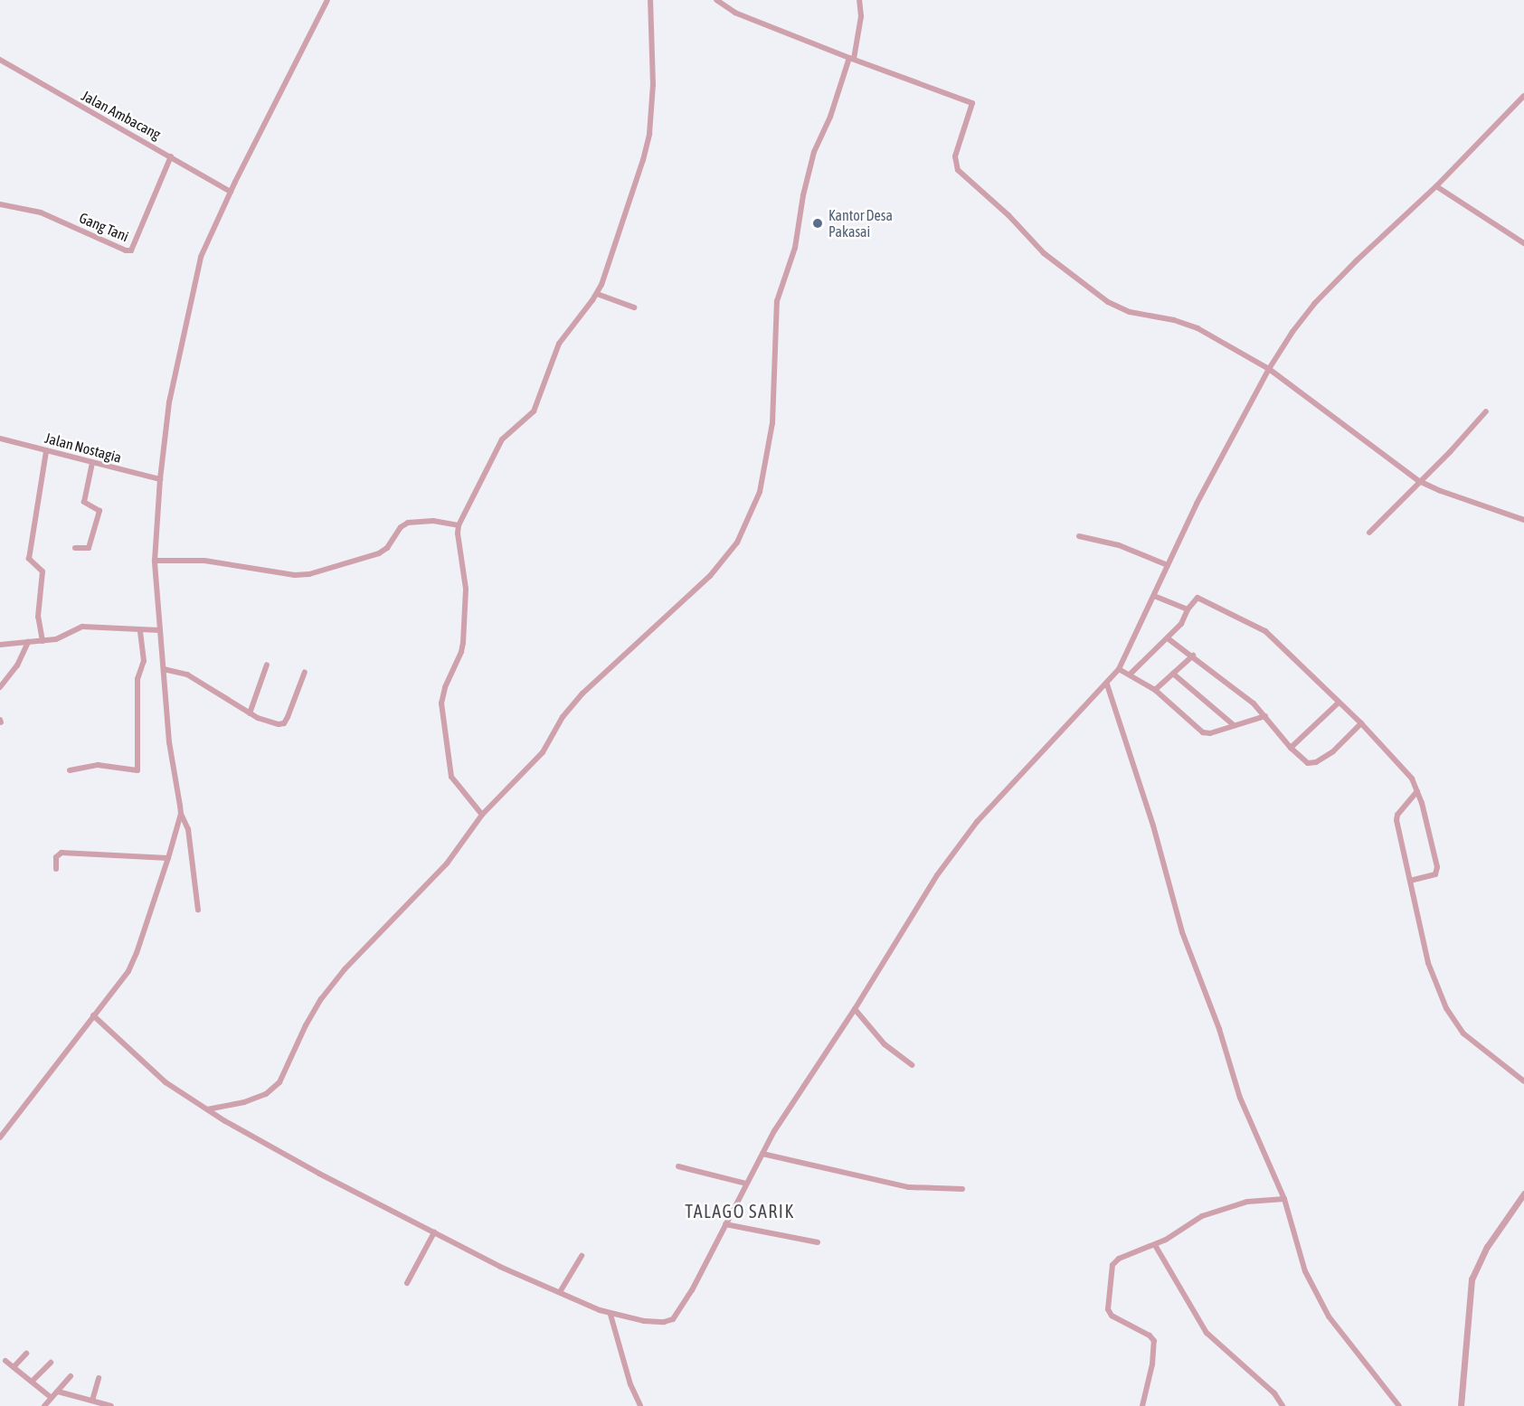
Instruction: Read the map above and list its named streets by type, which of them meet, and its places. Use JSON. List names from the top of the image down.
{
  "streets": {
    "street": ["Jalan Ambacang", "Gang Tani", "Jalan Nostagia"]
  },
  "crossings": [
    ["Jalan Ambacang", "Gang Tani"]
  ],
  "districts": ["TALAGO SARIK"],
  "places": ["Kantor Desa Pakasai"]
}
